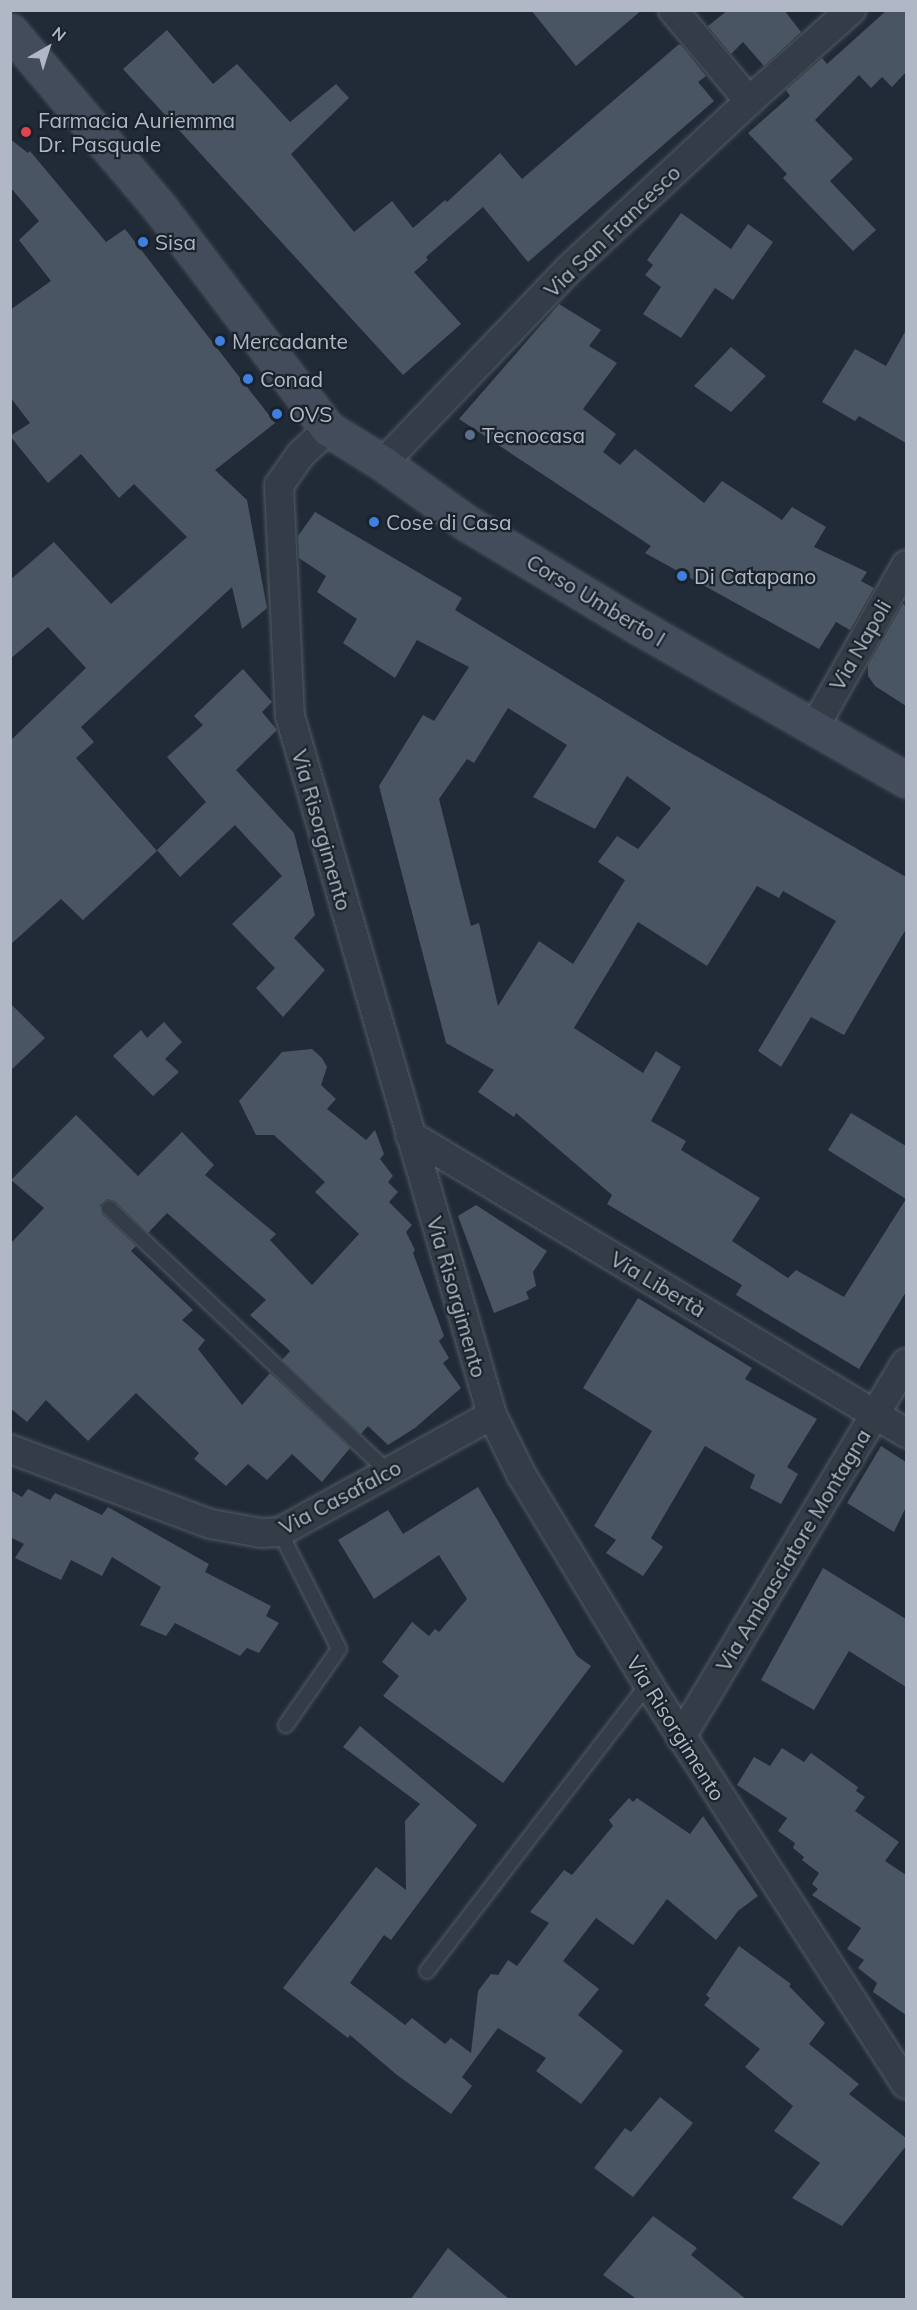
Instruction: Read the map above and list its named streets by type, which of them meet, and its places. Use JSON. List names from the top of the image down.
{
  "streets": {
    "street": [
      "Via San Francesco",
      "Corso Umberto I",
      "Via Napoli",
      "Via Risorgimento",
      "Via Libertà",
      "Via Casafalco",
      "Via Ambasciatore Montagna"
    ]
  },
  "crossings": [
    ["Via San Francesco", "Corso Umberto I"],
    ["Corso Umberto I", "Via Napoli"],
    ["Corso Umberto I", "Via Risorgimento"],
    ["Via Risorgimento", "Via Libertà"],
    ["Via Risorgimento", "Via Casafalco"],
    ["Via Risorgimento", "Via Ambasciatore Montagna"],
    ["Via Libertà", "Via Ambasciatore Montagna"]
  ],
  "places": [
    "Farmacia Auriemma Dr. Pasquale",
    "Sisa",
    "Mercadante",
    "Conad",
    "OVS",
    "Tecnocasa",
    "Cose di Casa",
    "Di Catapano"
  ],
  "north": "top right"
}
